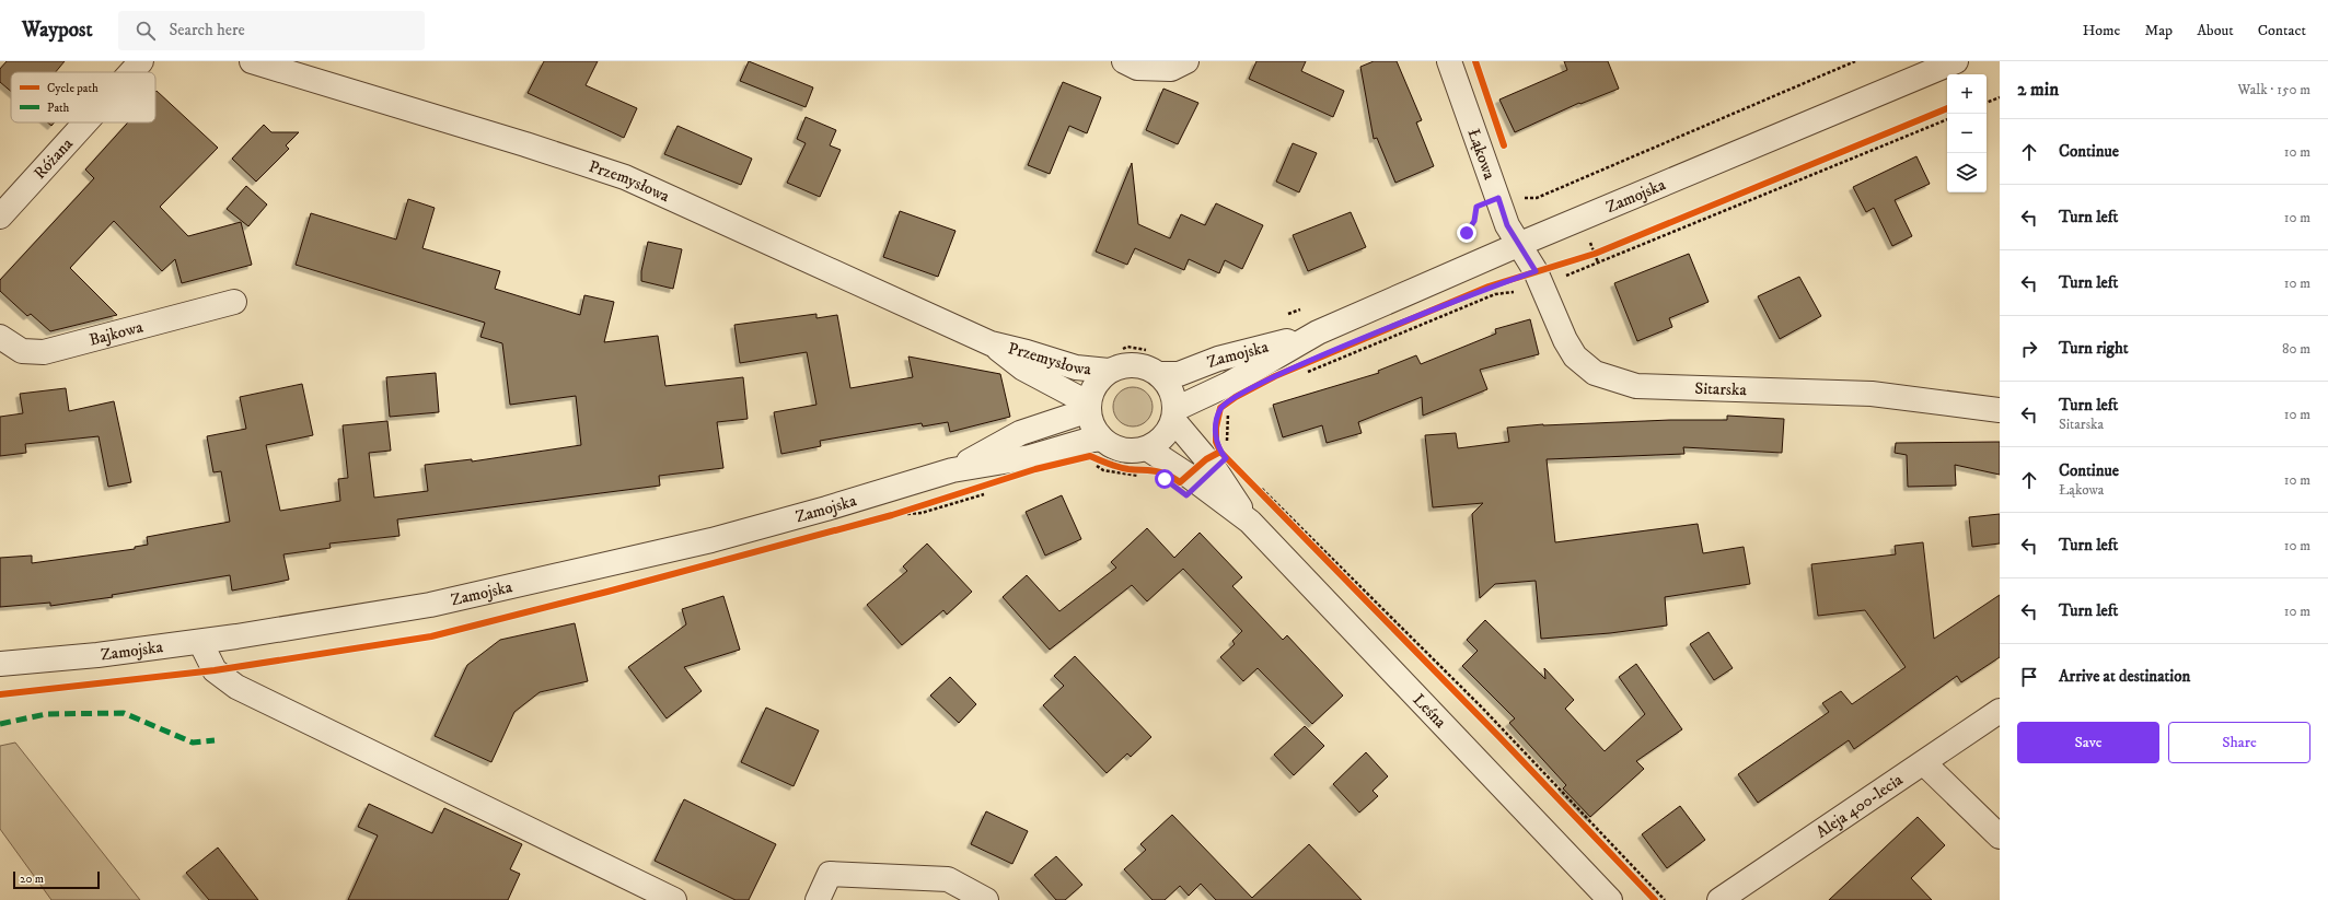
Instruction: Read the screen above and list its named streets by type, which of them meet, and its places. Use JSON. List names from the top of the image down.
{
  "streets": {
    "street": [
      "Łąkowa",
      "Różana",
      "Przemysłowa",
      "Zamojska",
      "Bajkowa",
      "Sitarska",
      "Leśna",
      "Aleja 400-lecia"
    ]
  },
  "crossings": [
    ["Łąkowa", "Zamojska"],
    ["Łąkowa", "Sitarska"],
    ["Przemysłowa", "Zamojska"],
    ["Przemysłowa", "Leśna"],
    ["Zamojska", "Sitarska"],
    ["Zamojska", "Leśna"]
  ],
  "legend": ["Cycle path", "Path"],
  "scale_bar": "20 m",
  "page": {
    "header": "Waypost",
    "search": "Search here",
    "nav": [
      "Home",
      "Map",
      "About",
      "Contact"
    ],
    "heading": ["2 min", "Walk · 150 m"],
    "map_buttons": ["+", "−"],
    "list": [
      ["Continue", "10 m"],
      ["Turn left", "10 m"],
      ["Turn left", "10 m"],
      ["Turn right", "80 m"],
      ["Turn left", "Sitarska", "10 m"],
      ["Continue", "Łąkowa", "10 m"],
      ["Turn left", "10 m"],
      ["Turn left", "10 m"],
      "Arrive at destination"
    ],
    "buttons": ["Save", "Share"],
    "scale": "20 m"
  }
}
